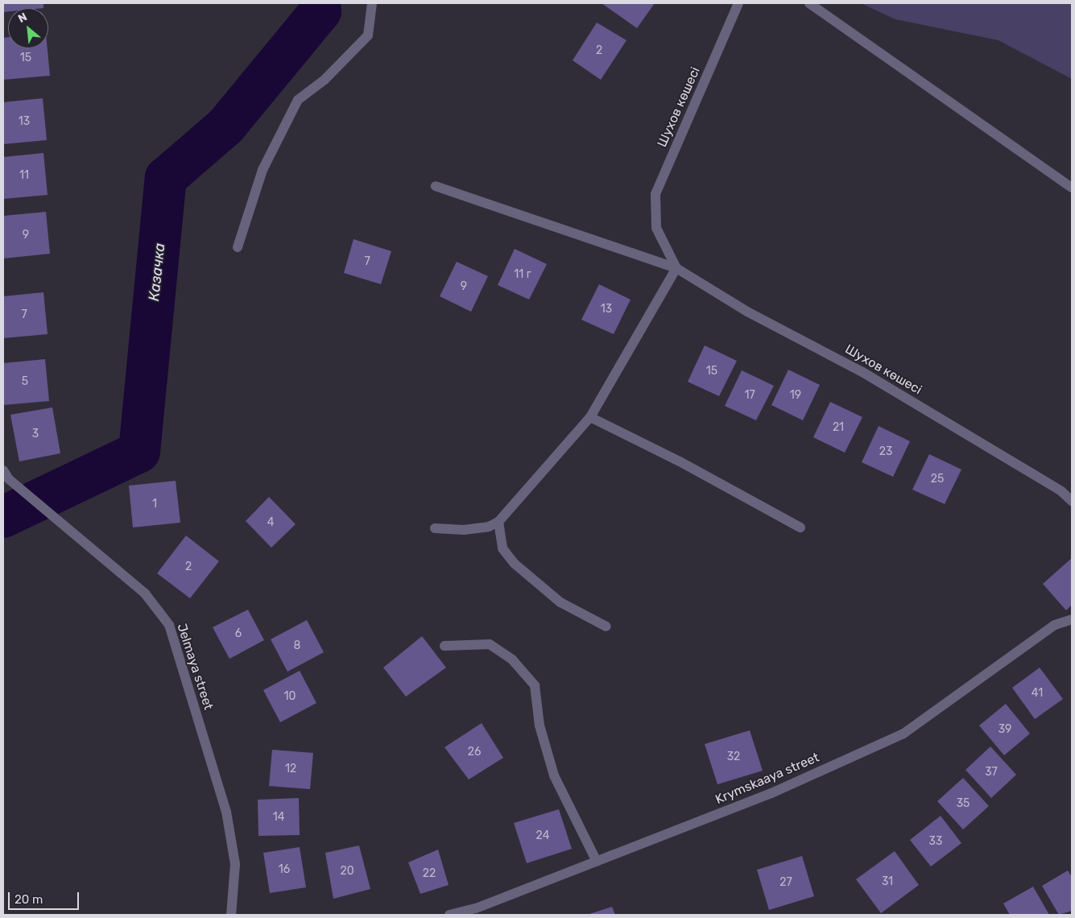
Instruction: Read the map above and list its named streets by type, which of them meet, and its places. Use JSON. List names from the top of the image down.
{
  "streets": {
    "street": ["Шухов көшесі", "Jelmaya street", "Krymskaaya street"]
  },
  "water": ["Казачка"],
  "house_numbers": [
    "2",
    "15",
    "13",
    "11",
    "9",
    "7",
    "11 г",
    "9",
    "13",
    "7",
    "15",
    "5",
    "17",
    "19",
    "21",
    "3",
    "23",
    "25",
    "1",
    "4",
    "2",
    "6",
    "8",
    "41",
    "10",
    "39",
    "26",
    "32",
    "12",
    "37",
    "35",
    "14",
    "24",
    "33",
    "16",
    "20",
    "22",
    "31",
    "27"
  ],
  "scale_bar": "20 m",
  "north": "top left"
}
